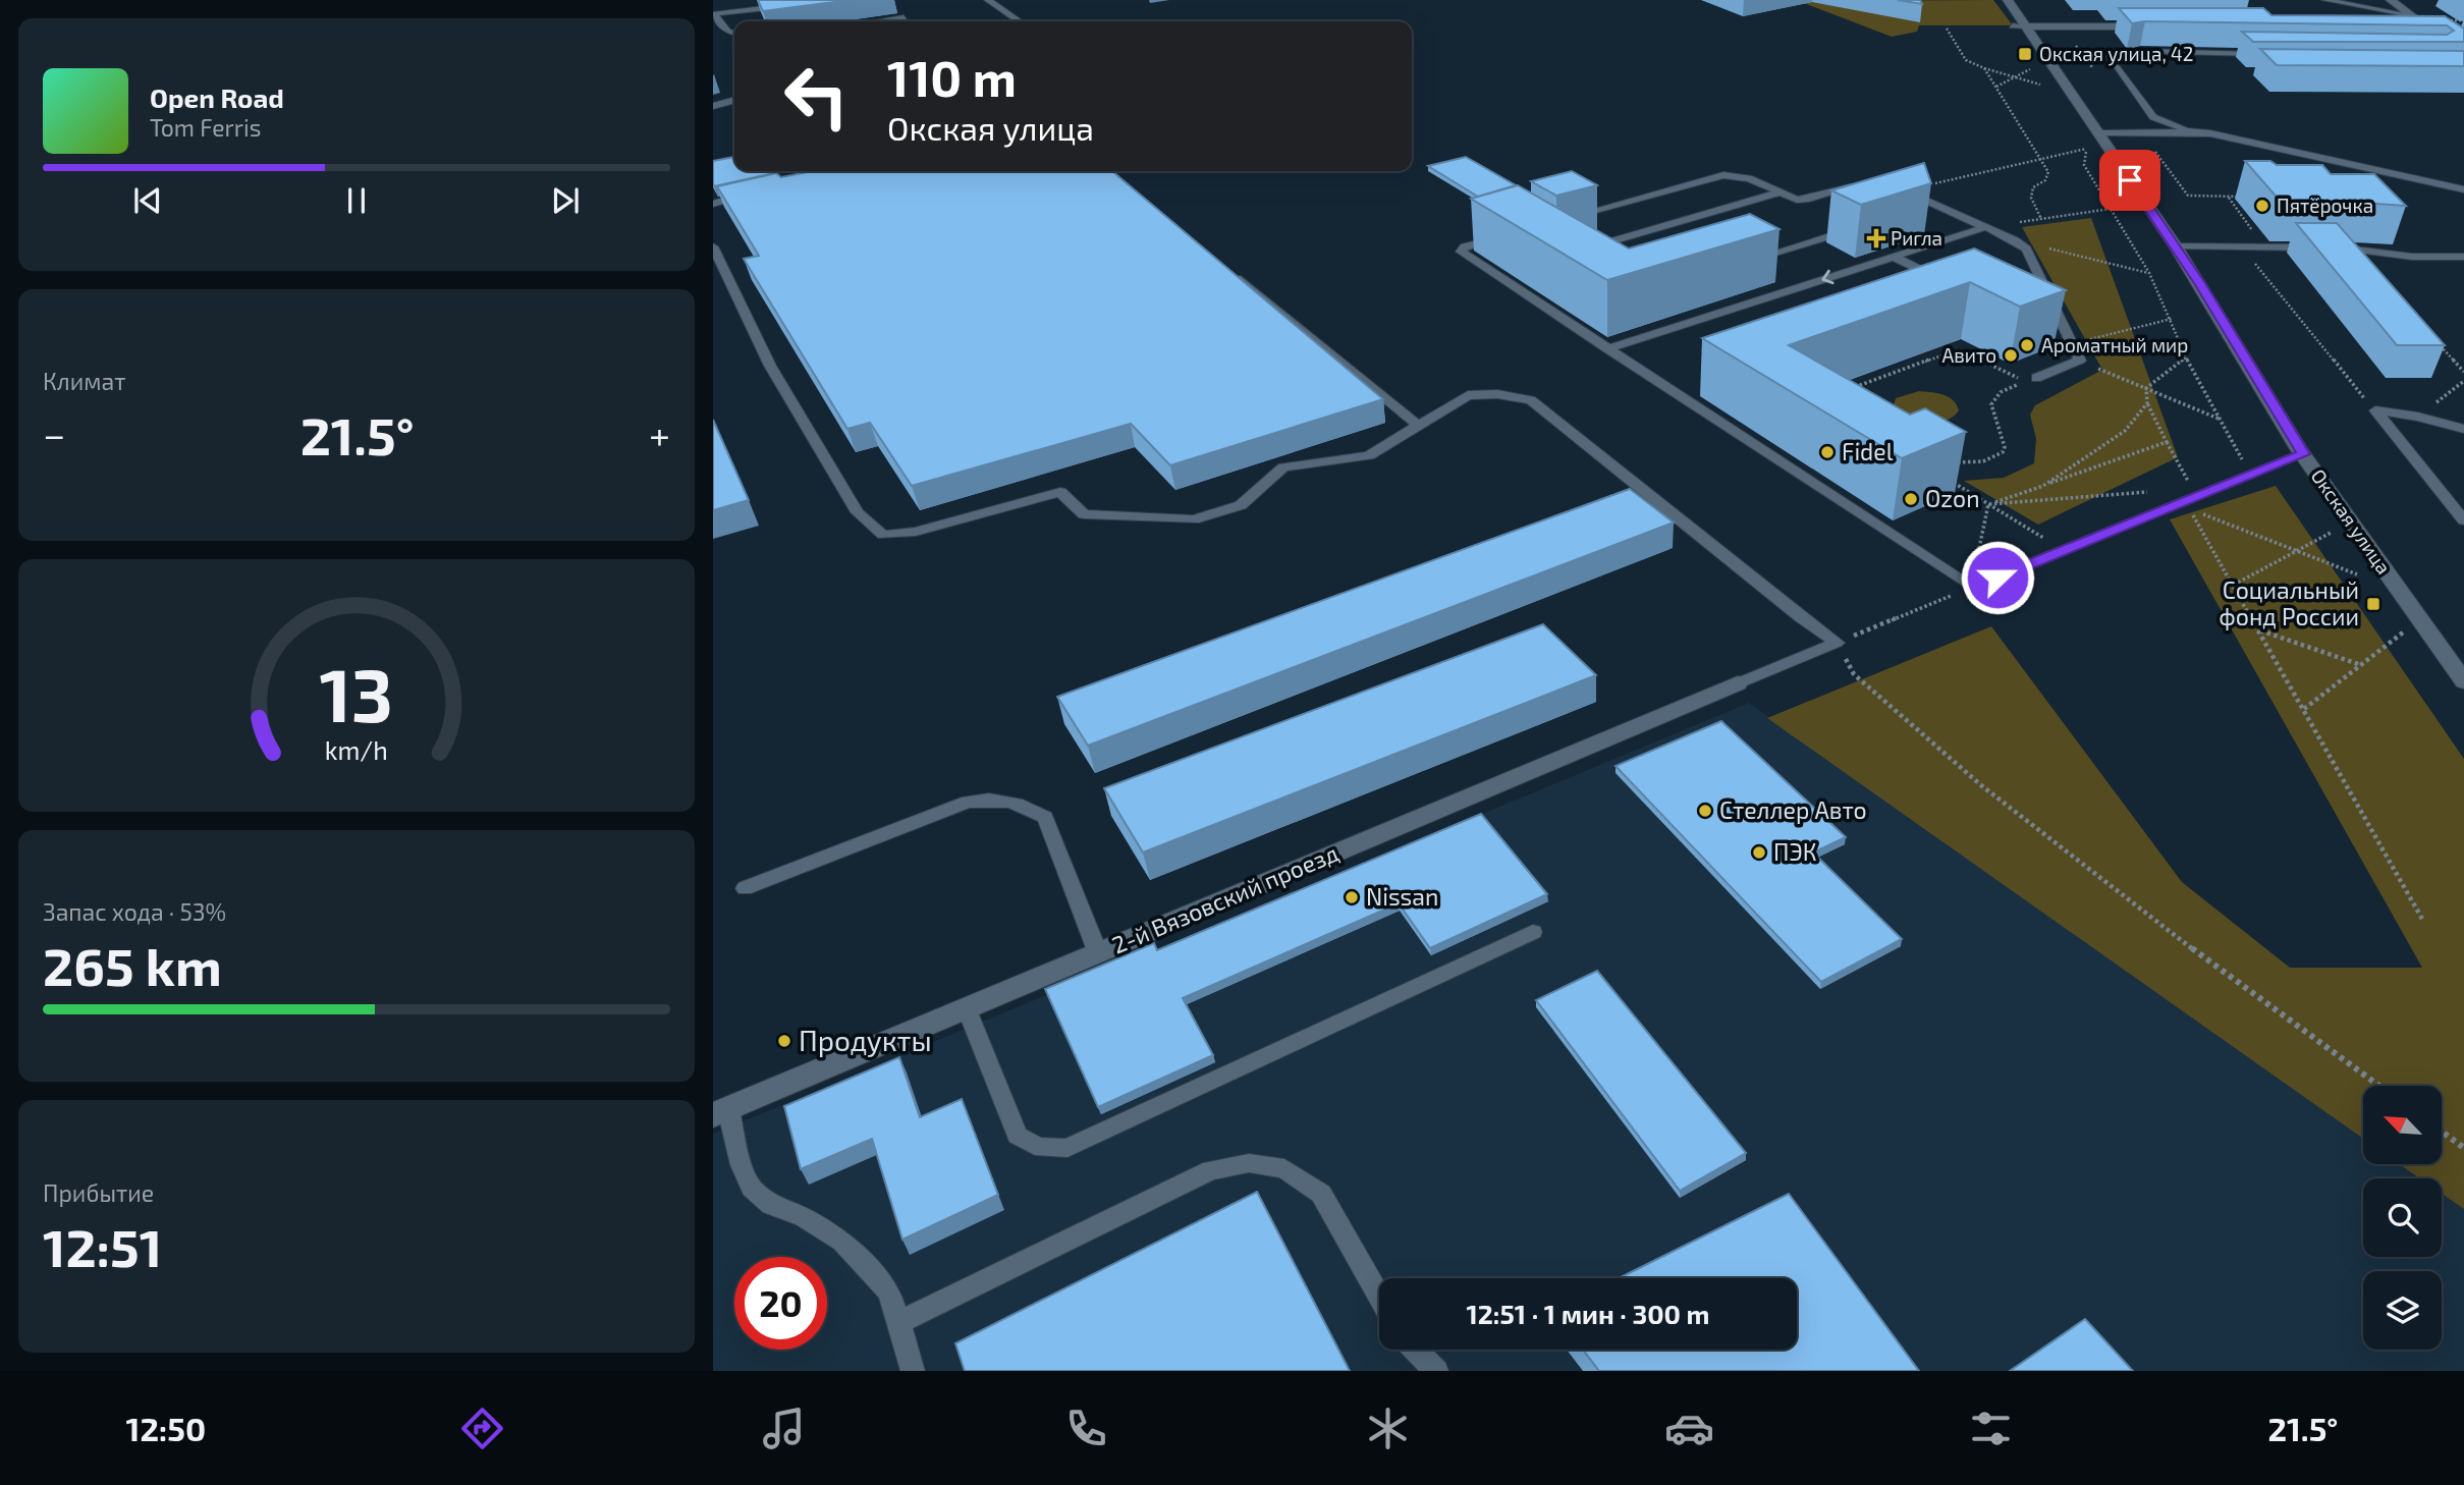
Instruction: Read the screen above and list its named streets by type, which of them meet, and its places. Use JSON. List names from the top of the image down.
{
  "streets": {
    "main road": ["Окская улица", "2-й Вязовский проезд"]
  },
  "places": {
    "transit": ["Окская улица, 42", "Социальный фонд России"],
    "other": [
      "Пятёрочка",
      "Ароматный мир",
      "Авито",
      "Fidel",
      "Ozon",
      "Стеллер Авто",
      "ПЭК",
      "Nissan",
      "Продукты"
    ],
    "health": ["Ригла"]
  },
  "north": "top left",
  "page": {
    "turn": ["110 m", "Окская улица"],
    "song": ["Open Road", "Tom Ferris"],
    "tile": [
      "Климат",
      ["Запас хода · 53%", "265 km"],
      ["Прибытие", "12:51"]
    ],
    "heat": ["−", "21.5°", "+"],
    "limit": "20",
    "trip": "12:51 · 1 мин · 300 m",
    "tabs": ["12:50", "21.5°"],
    "gauge": ["13", "km/h"]
  }
}
